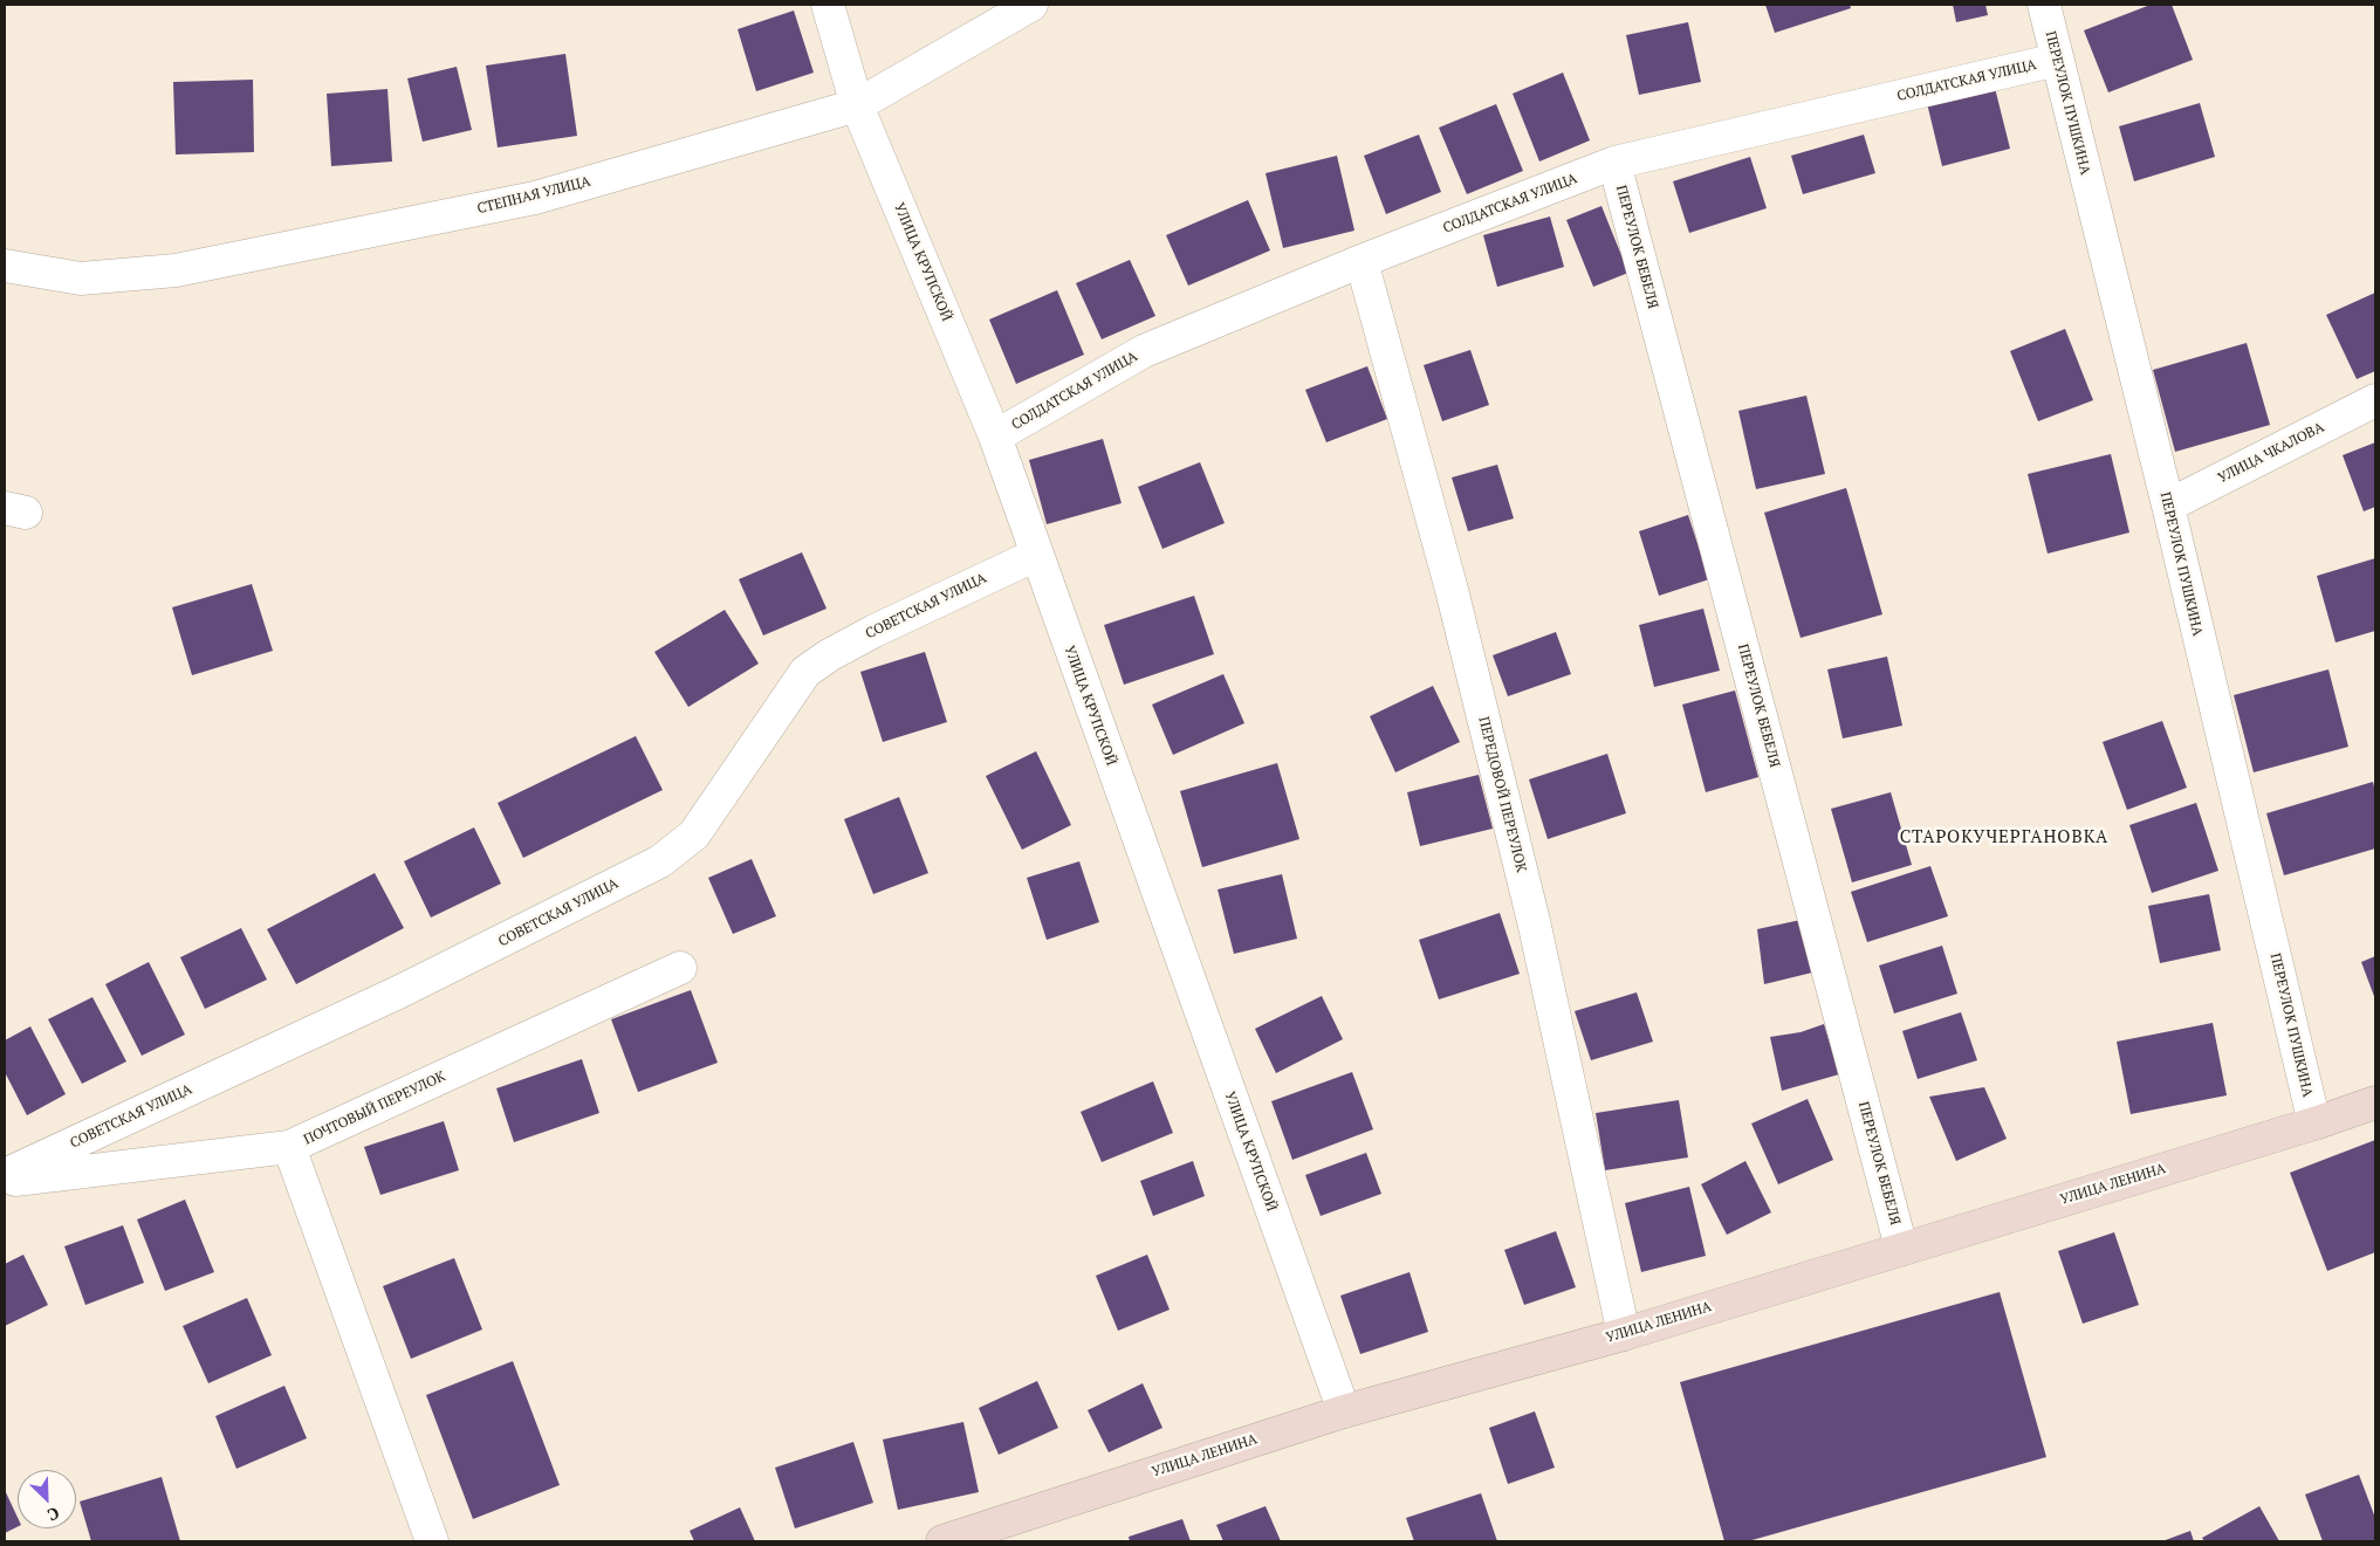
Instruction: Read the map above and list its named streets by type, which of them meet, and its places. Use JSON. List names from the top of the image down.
{
  "streets": {
    "main road": ["УЛИЦА ЛЕНИНА"],
    "street": [
      "СОЛДАТСКАЯ УЛИЦА",
      "ПЕРЕУЛОК ПУШКИНА",
      "СТЕПНАЯ УЛИЦА",
      "ПЕРЕУЛОК БЕБЕЛЯ",
      "УЛИЦА КРУПСКОЙ",
      "УЛИЦА ЧКАЛОВА",
      "СОВЕТСКАЯ УЛИЦА",
      "ПЕРЕДОВОЙ ПЕРЕУЛОК",
      "ПОЧТОВЫЙ ПЕРЕУЛОК"
    ]
  },
  "crossings": [
    ["СОЛДАТСКАЯ УЛИЦА", "ПЕРЕУЛОК ПУШКИНА"],
    ["СОЛДАТСКАЯ УЛИЦА", "ПЕРЕУЛОК БЕБЕЛЯ"],
    ["СОЛДАТСКАЯ УЛИЦА", "УЛИЦА КРУПСКОЙ"],
    ["СОЛДАТСКАЯ УЛИЦА", "ПЕРЕДОВОЙ ПЕРЕУЛОК"],
    ["ПЕРЕУЛОК ПУШКИНА", "УЛИЦА ЧКАЛОВА"],
    ["ПЕРЕУЛОК ПУШКИНА", "УЛИЦА ЛЕНИНА"],
    ["СТЕПНАЯ УЛИЦА", "УЛИЦА КРУПСКОЙ"],
    ["ПЕРЕУЛОК БЕБЕЛЯ", "УЛИЦА ЛЕНИНА"],
    ["УЛИЦА КРУПСКОЙ", "СОВЕТСКАЯ УЛИЦА"],
    ["УЛИЦА КРУПСКОЙ", "УЛИЦА ЛЕНИНА"],
    ["ПЕРЕДОВОЙ ПЕРЕУЛОК", "УЛИЦА ЛЕНИНА"]
  ],
  "districts": ["СТАРОКУЧЕРГАНОВКА"],
  "north": "bottom right"
}
